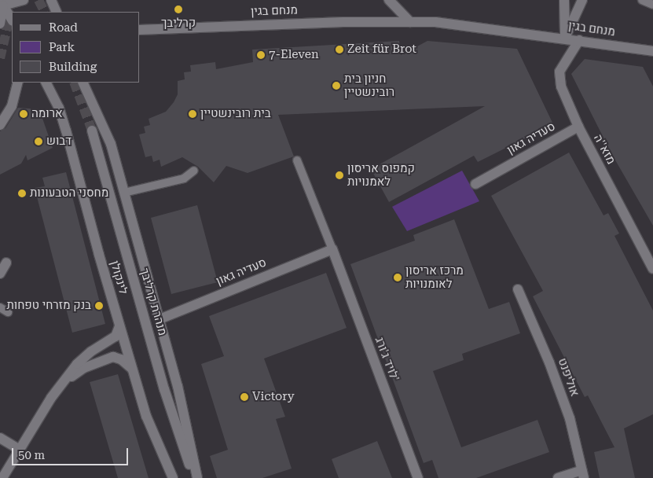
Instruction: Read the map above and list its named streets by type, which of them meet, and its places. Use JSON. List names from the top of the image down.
{
  "streets": {
    "street": [
      "מנחם בגין",
      "סעדיה גאון",
      "מזא''ה",
      "לינקולן",
      "מנהרת קרליבך",
      "לויד ג'ורג'",
      "אוליפנט"
    ]
  },
  "crossings": [
    ["מנחם בגין", "מזא''ה"],
    ["סעדיה גאון", "מזא''ה"],
    ["סעדיה גאון", "לויד ג'ורג'"]
  ],
  "places": [
    "קרליבך",
    "Zeit für Brot",
    "7-Eleven",
    "חניון בית רובינשטיין",
    "ארומה",
    "בית רובינשטיין",
    "דבוש",
    "קמפוס אריסון לאמנויות",
    "מחסני הטבעונות",
    "מרכז אריסון לאומנויות",
    "בנק מזרחי טפחות",
    "Victory"
  ],
  "legend": ["Road", "Park", "Building"],
  "scale_bar": "50 m"
}
